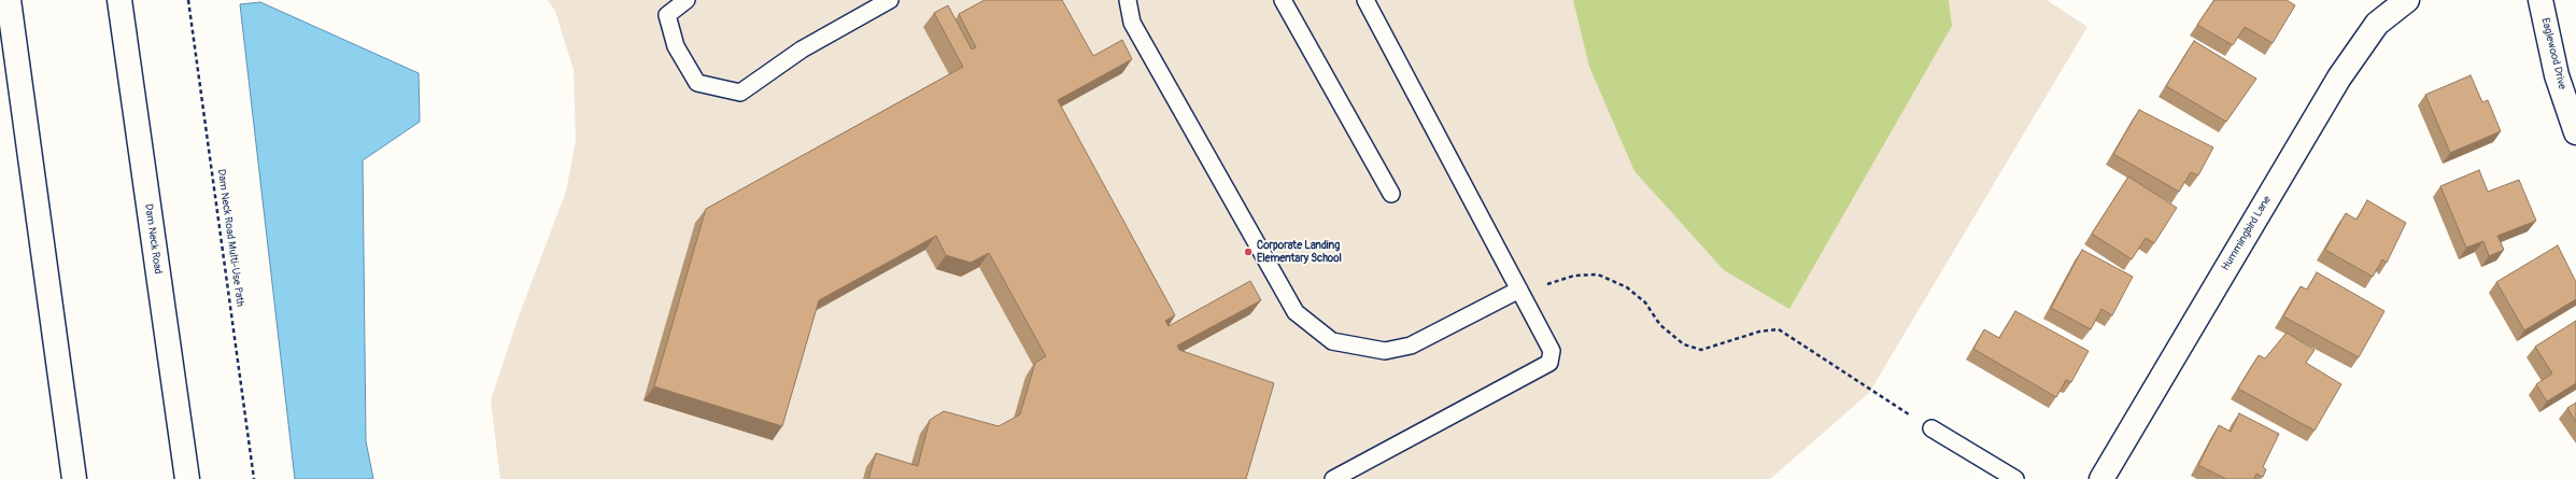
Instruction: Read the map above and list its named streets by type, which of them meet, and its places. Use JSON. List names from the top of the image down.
{
  "streets": {
    "main road": ["Eaglewood Drive", "Hummingbird Lane", "Dam Neck Road"],
    "path": ["Dam Neck Road Multi-Use Path"]
  },
  "places": ["Corporate Landing Elementary School"]
}
